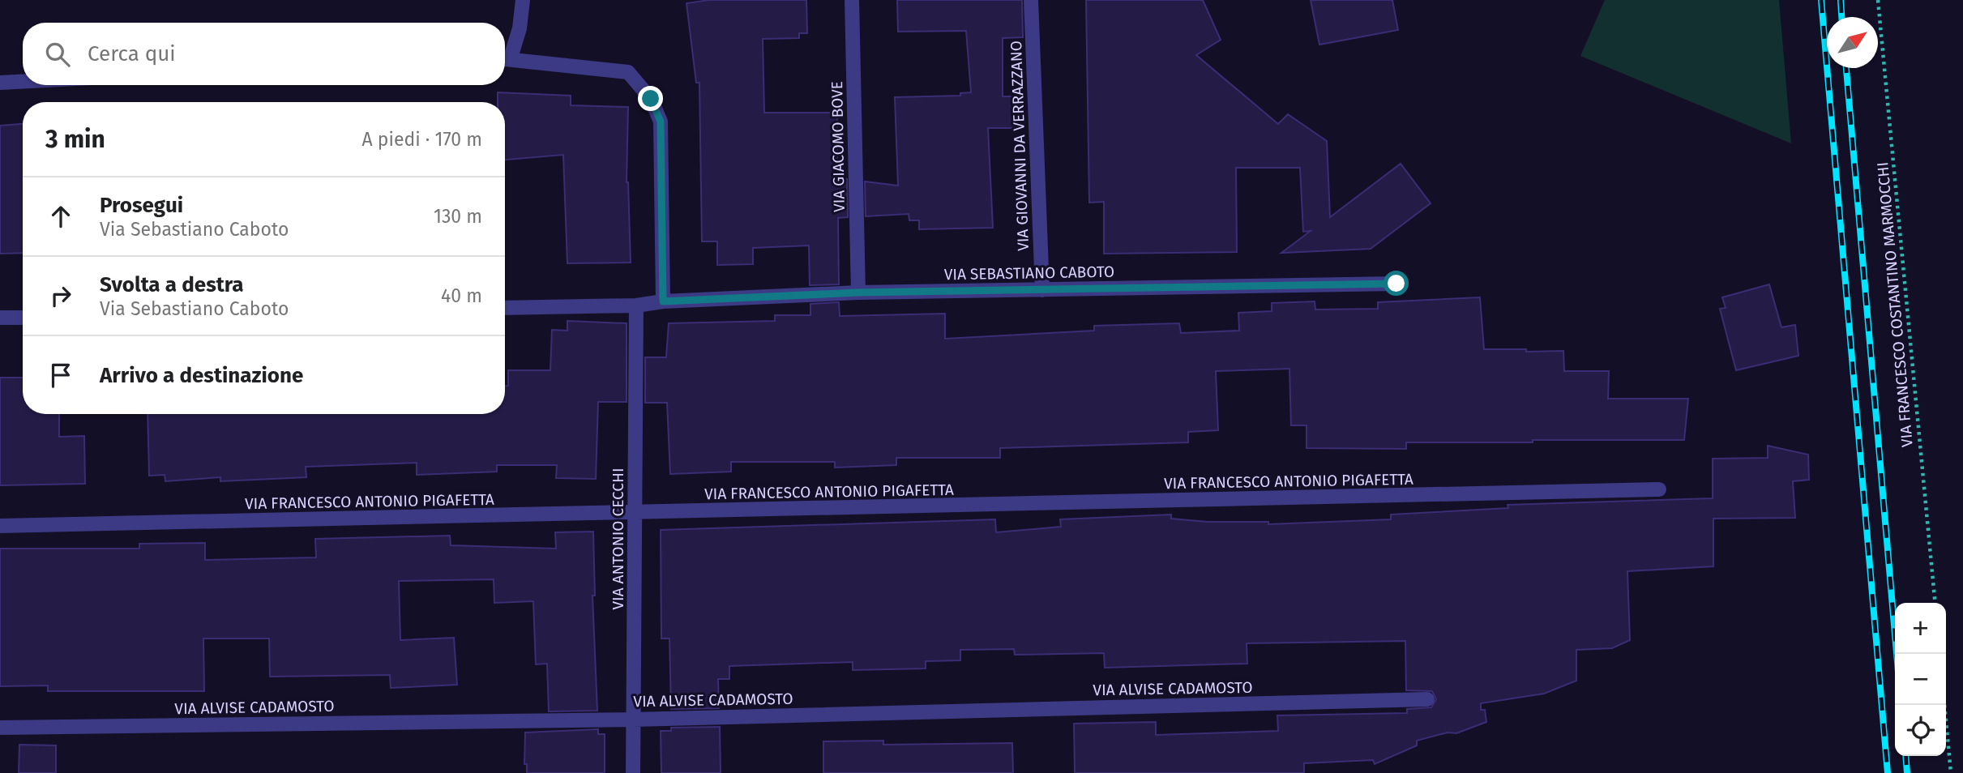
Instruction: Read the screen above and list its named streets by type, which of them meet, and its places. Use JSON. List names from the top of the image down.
{
  "streets": {
    "street": [
      "VIA GIOVANNI DA VERRAZZANO",
      "VIA GIACOMO BOVE",
      "VIA SEBASTIANO CABOTO",
      "VIA FRANCESCO ANTONIO PIGAFETTA",
      "VIA ANTONIO CECCHI",
      "VIA ALVISE CADAMOSTO"
    ],
    "path": ["VIA FRANCESCO COSTANTINO MARMOCCHI"]
  },
  "crossings": [
    ["VIA GIOVANNI DA VERRAZZANO", "VIA SEBASTIANO CABOTO"],
    ["VIA GIACOMO BOVE", "VIA SEBASTIANO CABOTO"],
    ["VIA SEBASTIANO CABOTO", "VIA ANTONIO CECCHI"],
    ["VIA FRANCESCO ANTONIO PIGAFETTA", "VIA ANTONIO CECCHI"],
    ["VIA ANTONIO CECCHI", "VIA ALVISE CADAMOSTO"]
  ],
  "north": "top right",
  "page": {
    "search": "Cerca qui",
    "heading": ["3 min", "A piedi · 170 m"],
    "list": [
      ["Prosegui", "Via Sebastiano Caboto", "130 m"],
      ["Svolta a destra", "Via Sebastiano Caboto", "40 m"],
      "Arrivo a destinazione"
    ],
    "map_buttons": ["+", "−"]
  }
}
